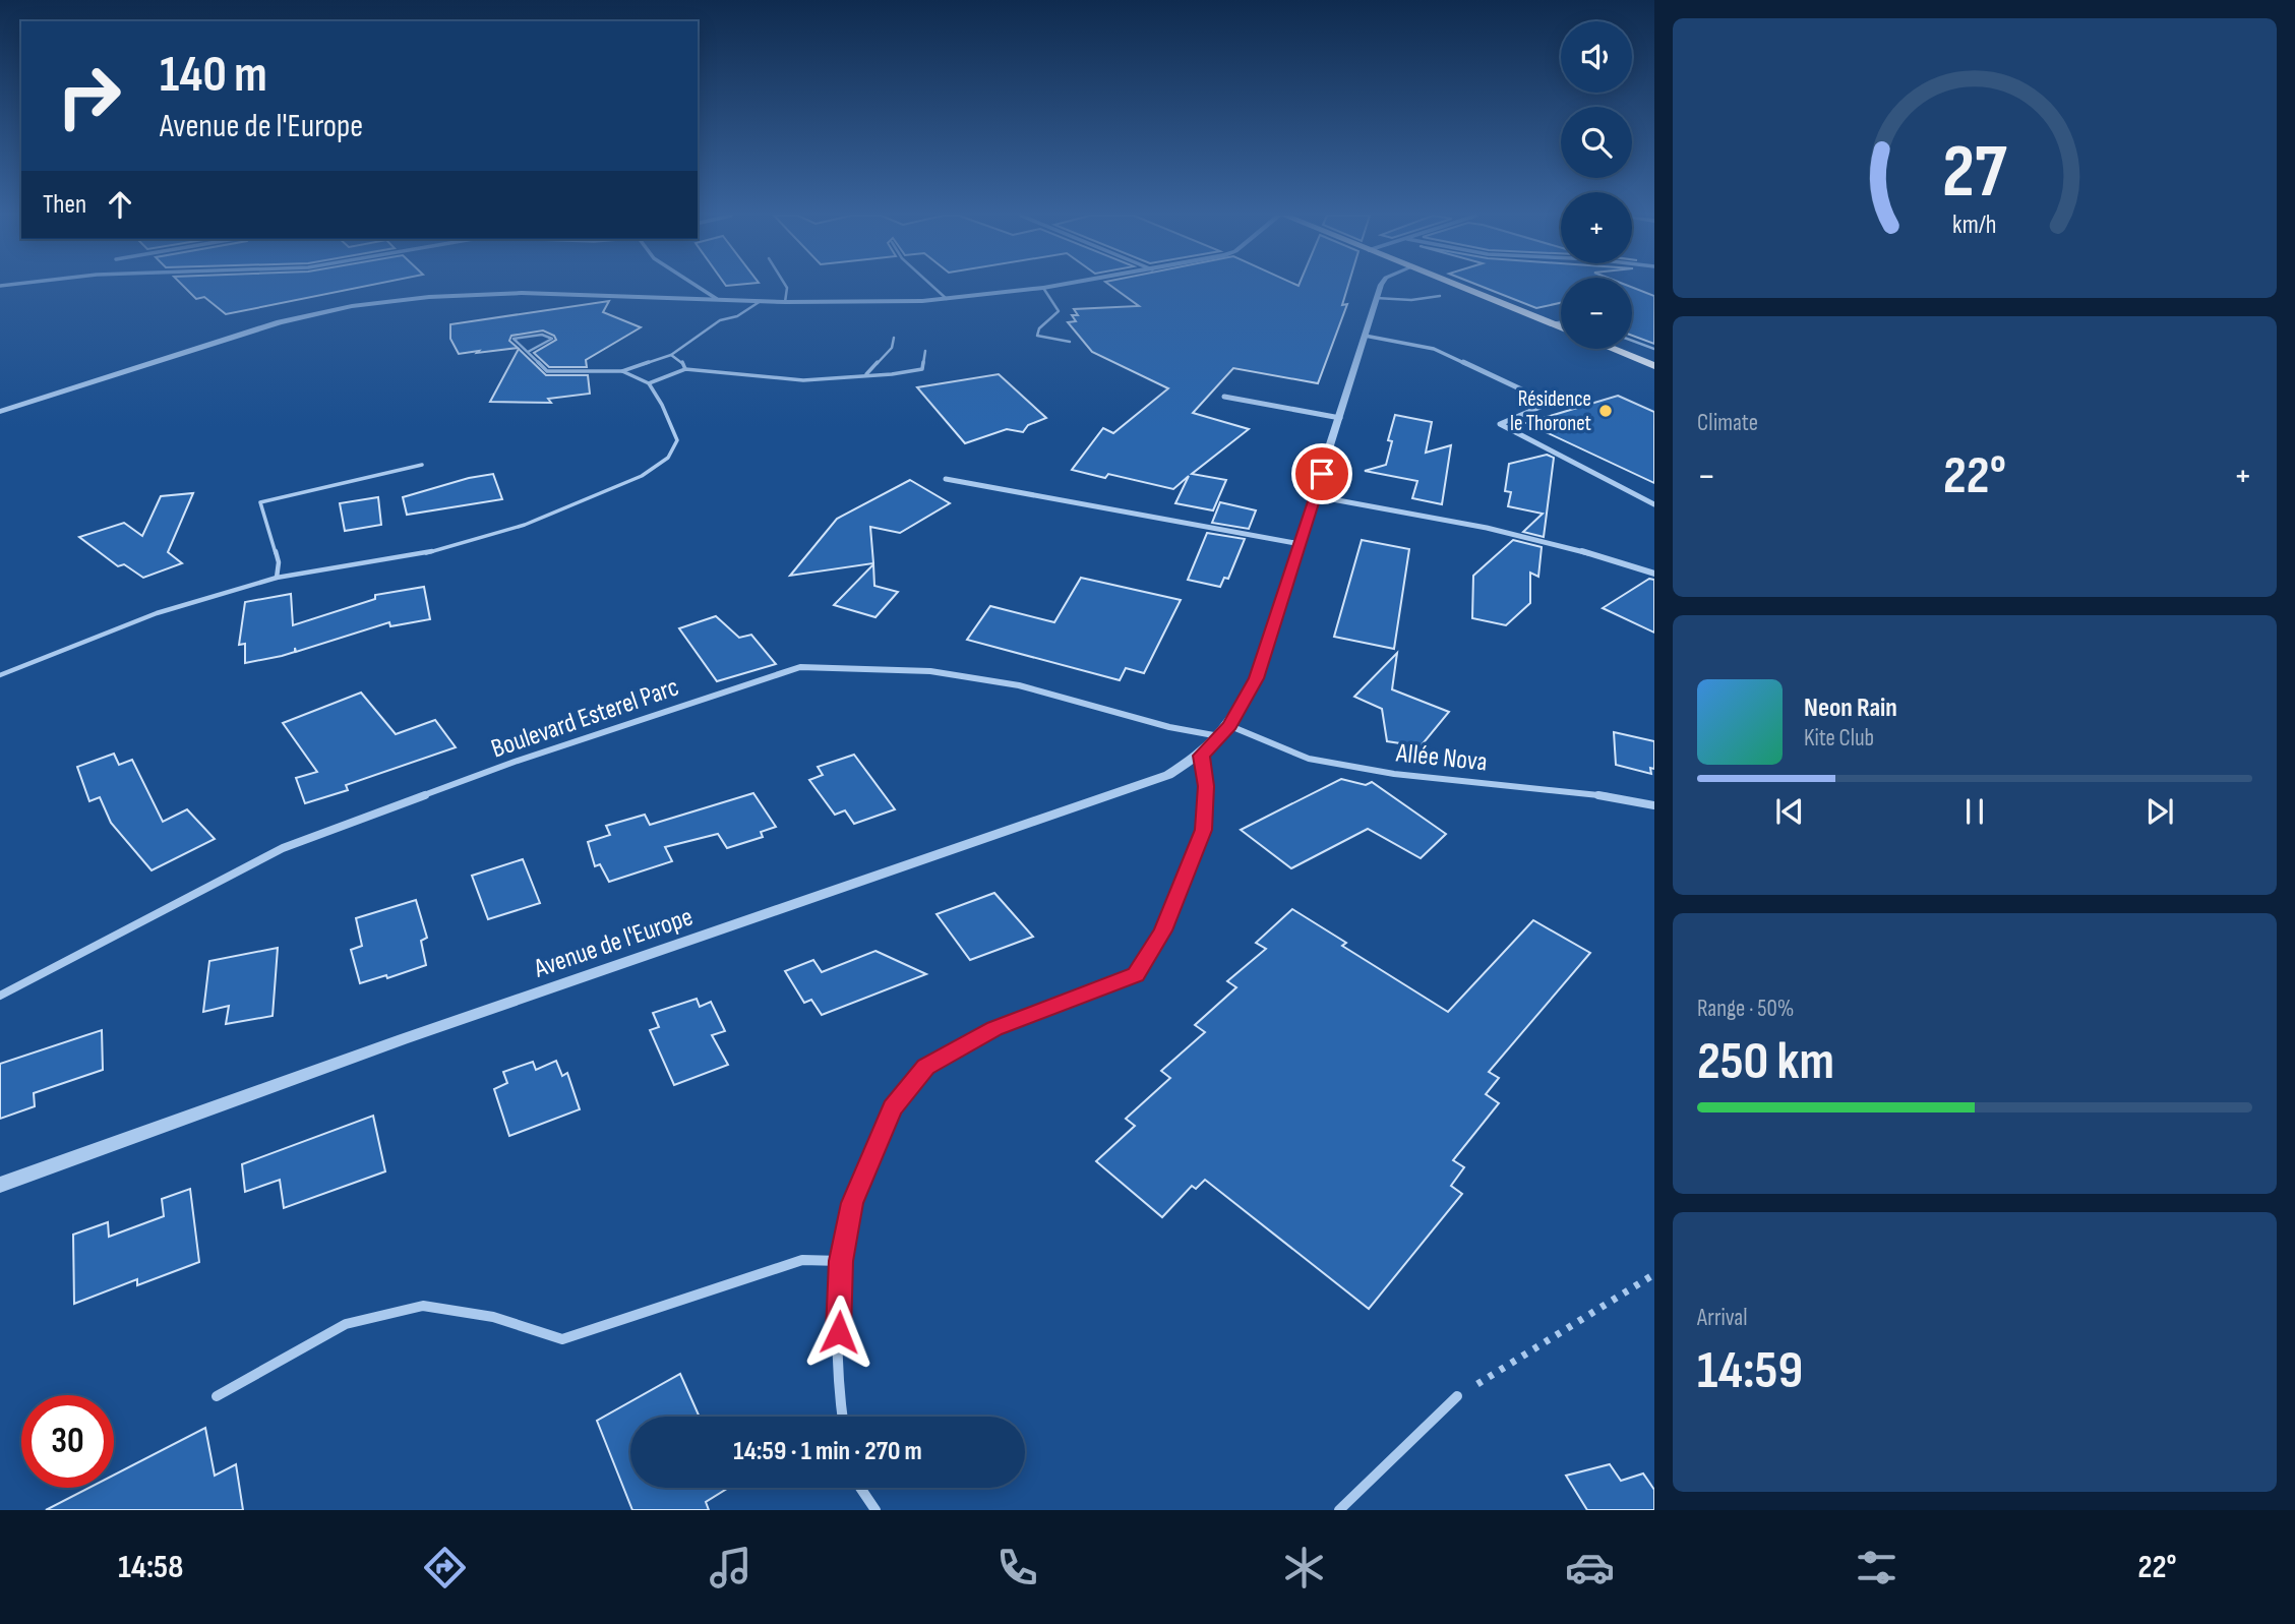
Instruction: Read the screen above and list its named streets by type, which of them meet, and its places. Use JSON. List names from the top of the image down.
{
  "streets": {
    "street": ["Boulevard Esterel Parc", "Allée Nova", "Avenue de l'Europe"]
  },
  "crossings": [
    ["Boulevard Esterel Parc", "Allée Nova"],
    ["Boulevard Esterel Parc", "Avenue de l'Europe"],
    ["Allée Nova", "Avenue de l'Europe"]
  ],
  "places": ["Résidence le Thoronet"],
  "page": {
    "map_buttons": ["+", "−"],
    "turn": ["140 m", "Avenue de l'Europe"],
    "then": "Then",
    "tile": [
      "Climate",
      ["Range · 50%", "250 km"],
      ["Arrival", "14:59"]
    ],
    "heat": ["−", "22°", "+"],
    "song": ["Neon Rain", "Kite Club"],
    "limit": "30",
    "trip": "14:59 · 1 min · 270 m",
    "tabs": ["14:58", "22°"],
    "gauge": ["27", "km/h"]
  }
}
